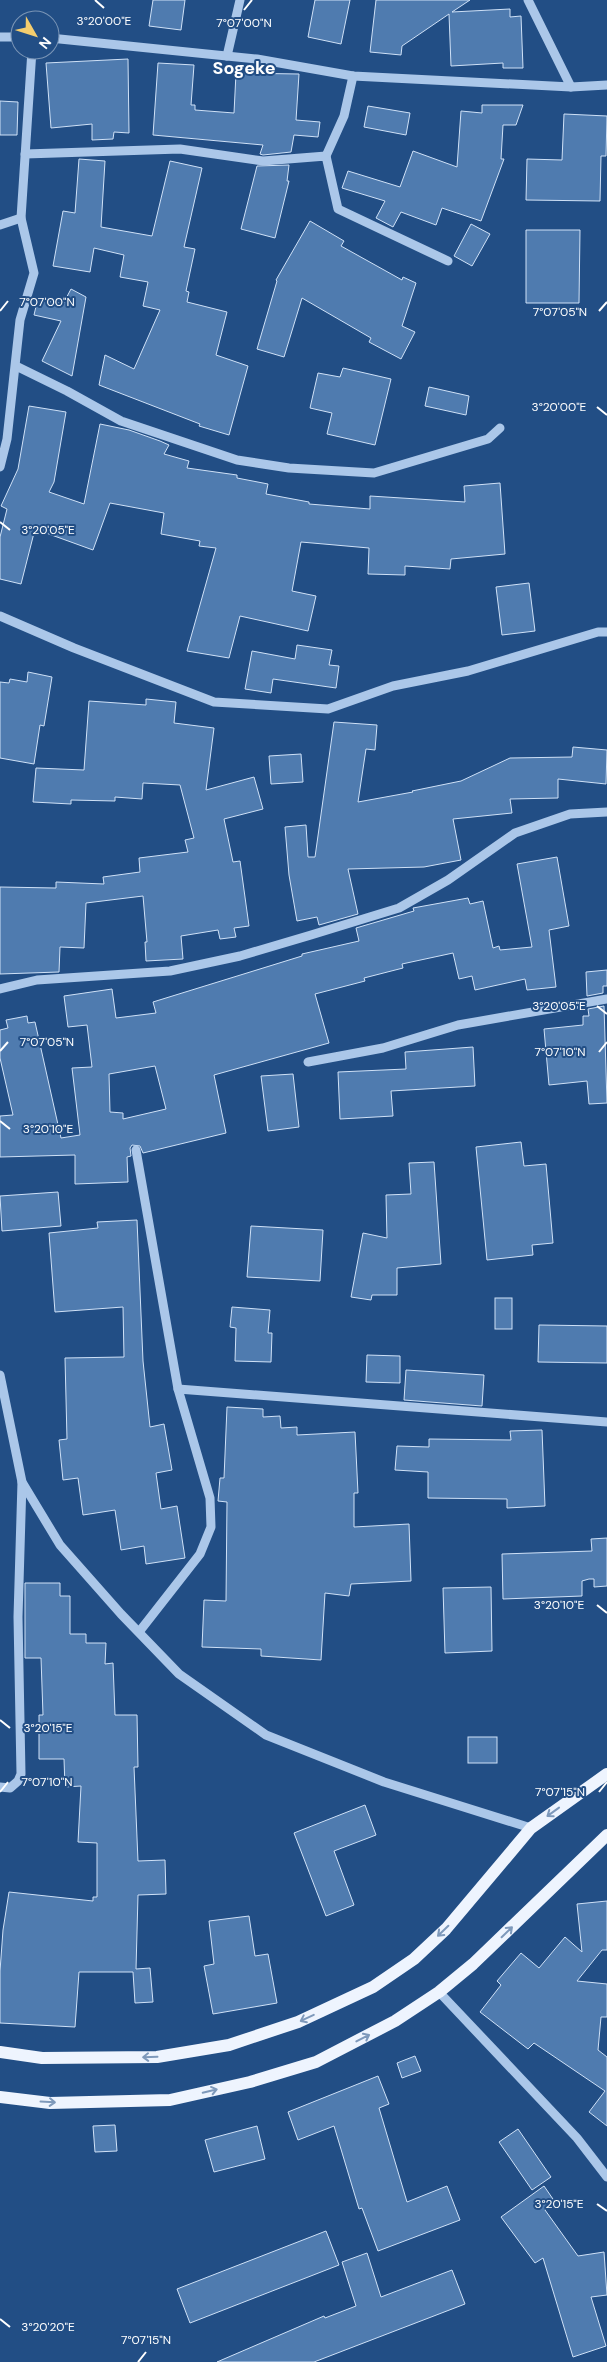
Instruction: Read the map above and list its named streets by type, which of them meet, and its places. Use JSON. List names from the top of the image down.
{
  "districts": ["Sogeke"],
  "north": "bottom right",
  "coordinates": [
    "3°20'00\"E",
    "7°07'00\"N",
    "7°07'05\"N",
    "3°20'05\"E",
    "7°07'10\"N",
    "3°20'10\"E",
    "3°20'15\"E",
    "7°07'15\"N",
    "3°20'20\"E"
  ]
}
